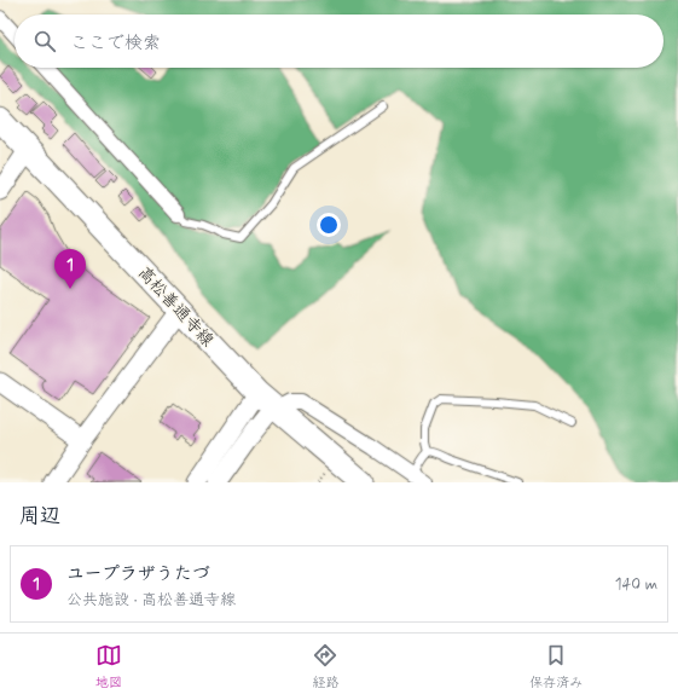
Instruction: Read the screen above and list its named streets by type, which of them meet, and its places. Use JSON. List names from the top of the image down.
{
  "streets": {
    "main road": ["高松善通寺線"]
  },
  "page": {
    "search": "ここで検索",
    "pins": "1",
    "heading": "周辺",
    "list": [
      {
        "mark": "1",
        "name": "ユープラザうたづ",
        "note": "公共施設 · 高松善通寺線",
        "value": "140 m"
      }
    ],
    "nav": ["地図", "経路", "保存済み"]
  }
}
